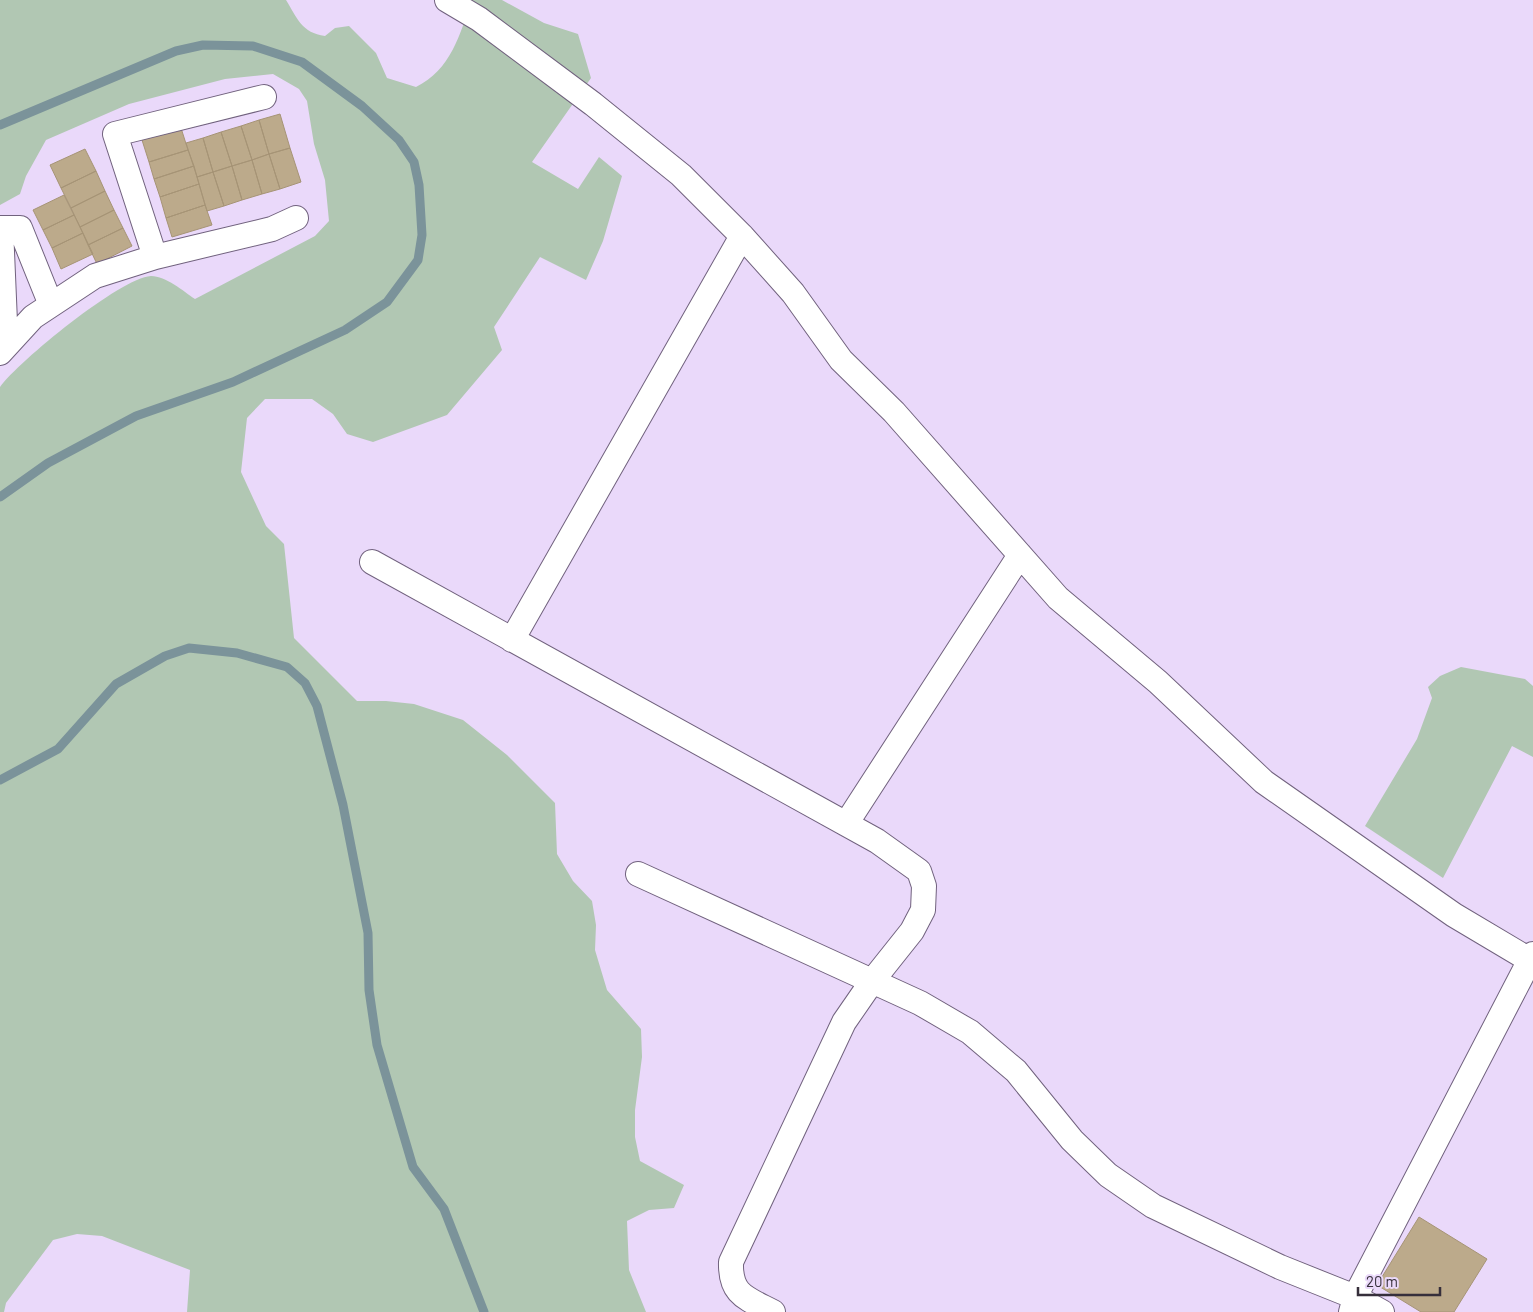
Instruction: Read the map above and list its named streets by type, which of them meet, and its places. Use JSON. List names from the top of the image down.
{
  "scale_bar": "20 m"
}
